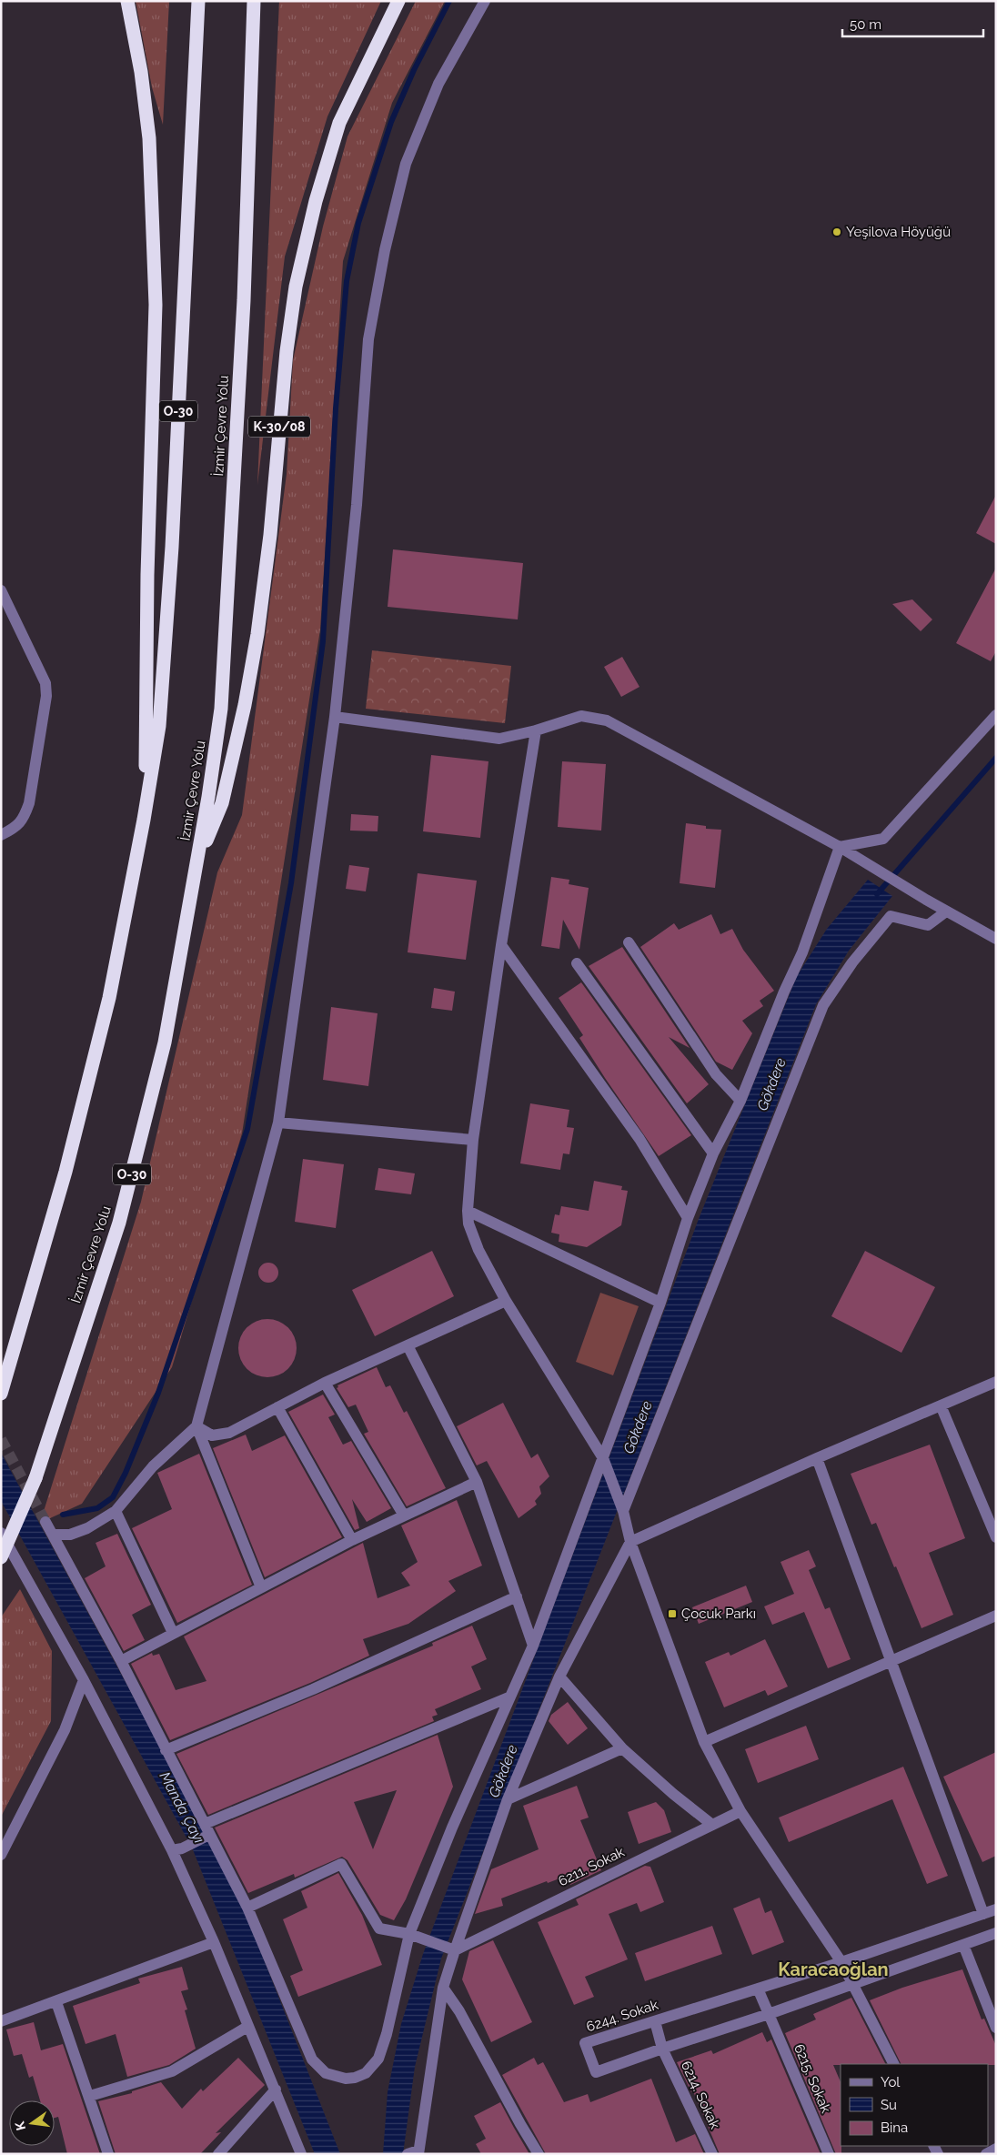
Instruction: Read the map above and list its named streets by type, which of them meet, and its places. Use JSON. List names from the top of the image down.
{
  "streets": {
    "highway": ["O-30", "İzmir Çevre Yolu", "K-30/08"],
    "street": [
      "6211. Sokak",
      "6244. Sokak",
      "6215. Sokak",
      "6214. Sokak"
    ]
  },
  "crossings": [
    ["İzmir Çevre Yolu", "K-30/08"],
    ["6244. Sokak", "6215. Sokak"],
    ["6244. Sokak", "6214. Sokak"]
  ],
  "districts": ["Karacaoğlan"],
  "water": ["Gökdere", "Manda Çayı"],
  "places": {
    "other": ["Yeşilova Höyüğü"],
    "transit": ["Çocuk Parkı"]
  },
  "legend": ["Yol", "Su", "Bina"],
  "scale_bar": "50 m",
  "north": "left"
}
